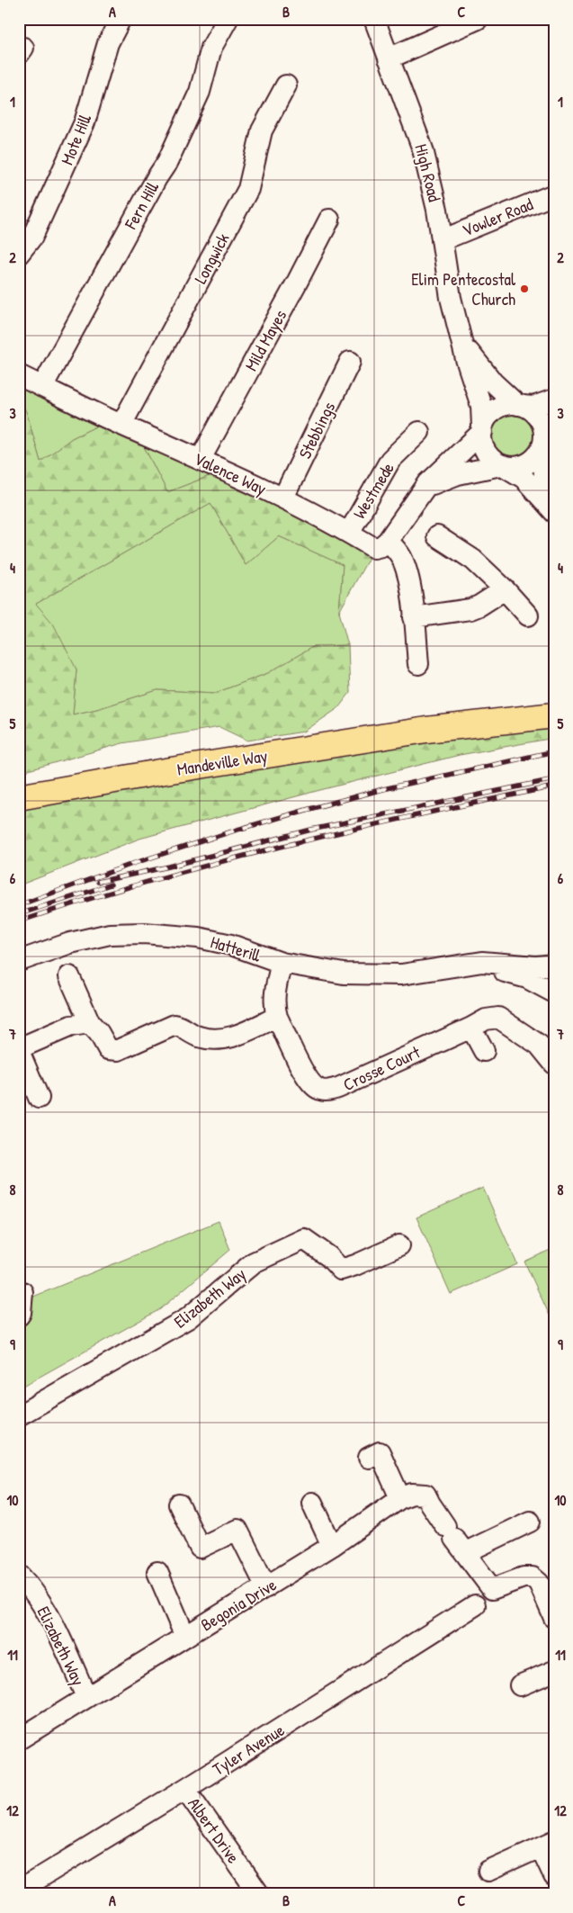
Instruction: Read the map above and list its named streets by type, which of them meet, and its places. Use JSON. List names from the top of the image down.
{
  "streets": {
    "main road": ["Mandeville Way"],
    "street": [
      "Mote Hill",
      "High Road",
      "Fern Hill",
      "Vowler Road",
      "Longwick",
      "Mild Mayes",
      "Stebbings",
      "Valence Way",
      "Westmede",
      "Hatterill",
      "Crosse Court",
      "Elizabeth Way",
      "Begonia Drive",
      "Tyler Avenue",
      "Albert Drive"
    ]
  },
  "crossings": [
    ["High Road", "Vowler Road"],
    ["Fern Hill", "Valence Way"],
    ["Longwick", "Valence Way"],
    ["Mild Mayes", "Valence Way"],
    ["Stebbings", "Valence Way"],
    ["Valence Way", "Westmede"],
    ["Hatterill", "Crosse Court"],
    ["Elizabeth Way", "Begonia Drive"],
    ["Tyler Avenue", "Albert Drive"]
  ],
  "places": ["Elim Pentecostal Church"],
  "grid": {
    "columns": ["A", "B", "C"],
    "rows": [
      "1",
      "2",
      "3",
      "4",
      "5",
      "6",
      "7",
      "8",
      "9",
      "10",
      "11",
      "12"
    ]
  }
}
